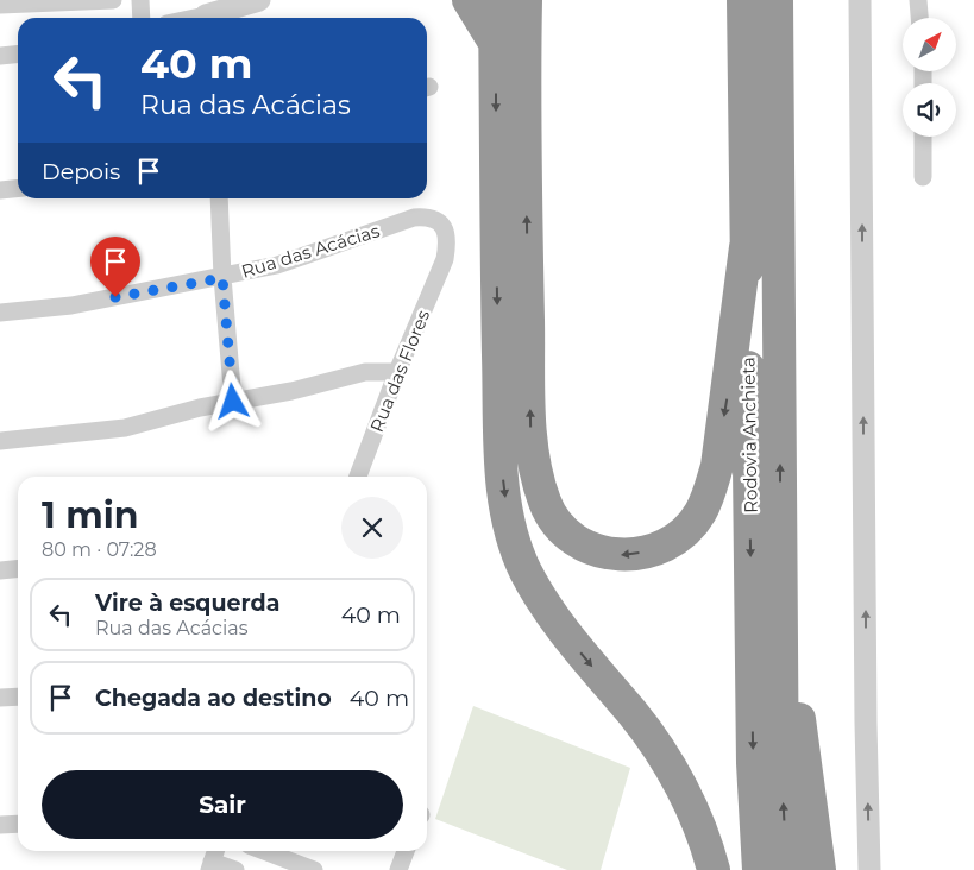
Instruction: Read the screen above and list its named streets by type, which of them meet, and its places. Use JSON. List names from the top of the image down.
{
  "streets": {
    "highway": ["Rodovia Anchieta"],
    "street": ["Rua das Acácias", "Rua das Flores"]
  },
  "crossings": [
    ["Rua das Acácias", "Rua das Flores"]
  ],
  "north": "top right",
  "page": {
    "turn": ["40 m", "Rua das Acácias"],
    "then": "Depois",
    "heading": ["1 min", "80 m · 07:28"],
    "list": [
      {
        "name": "Vire à esquerda",
        "note": "Rua das Acácias",
        "value": "40 m"
      },
      {
        "name": "Chegada ao destino",
        "value": "40 m"
      }
    ],
    "buttons": "Sair"
  }
}
